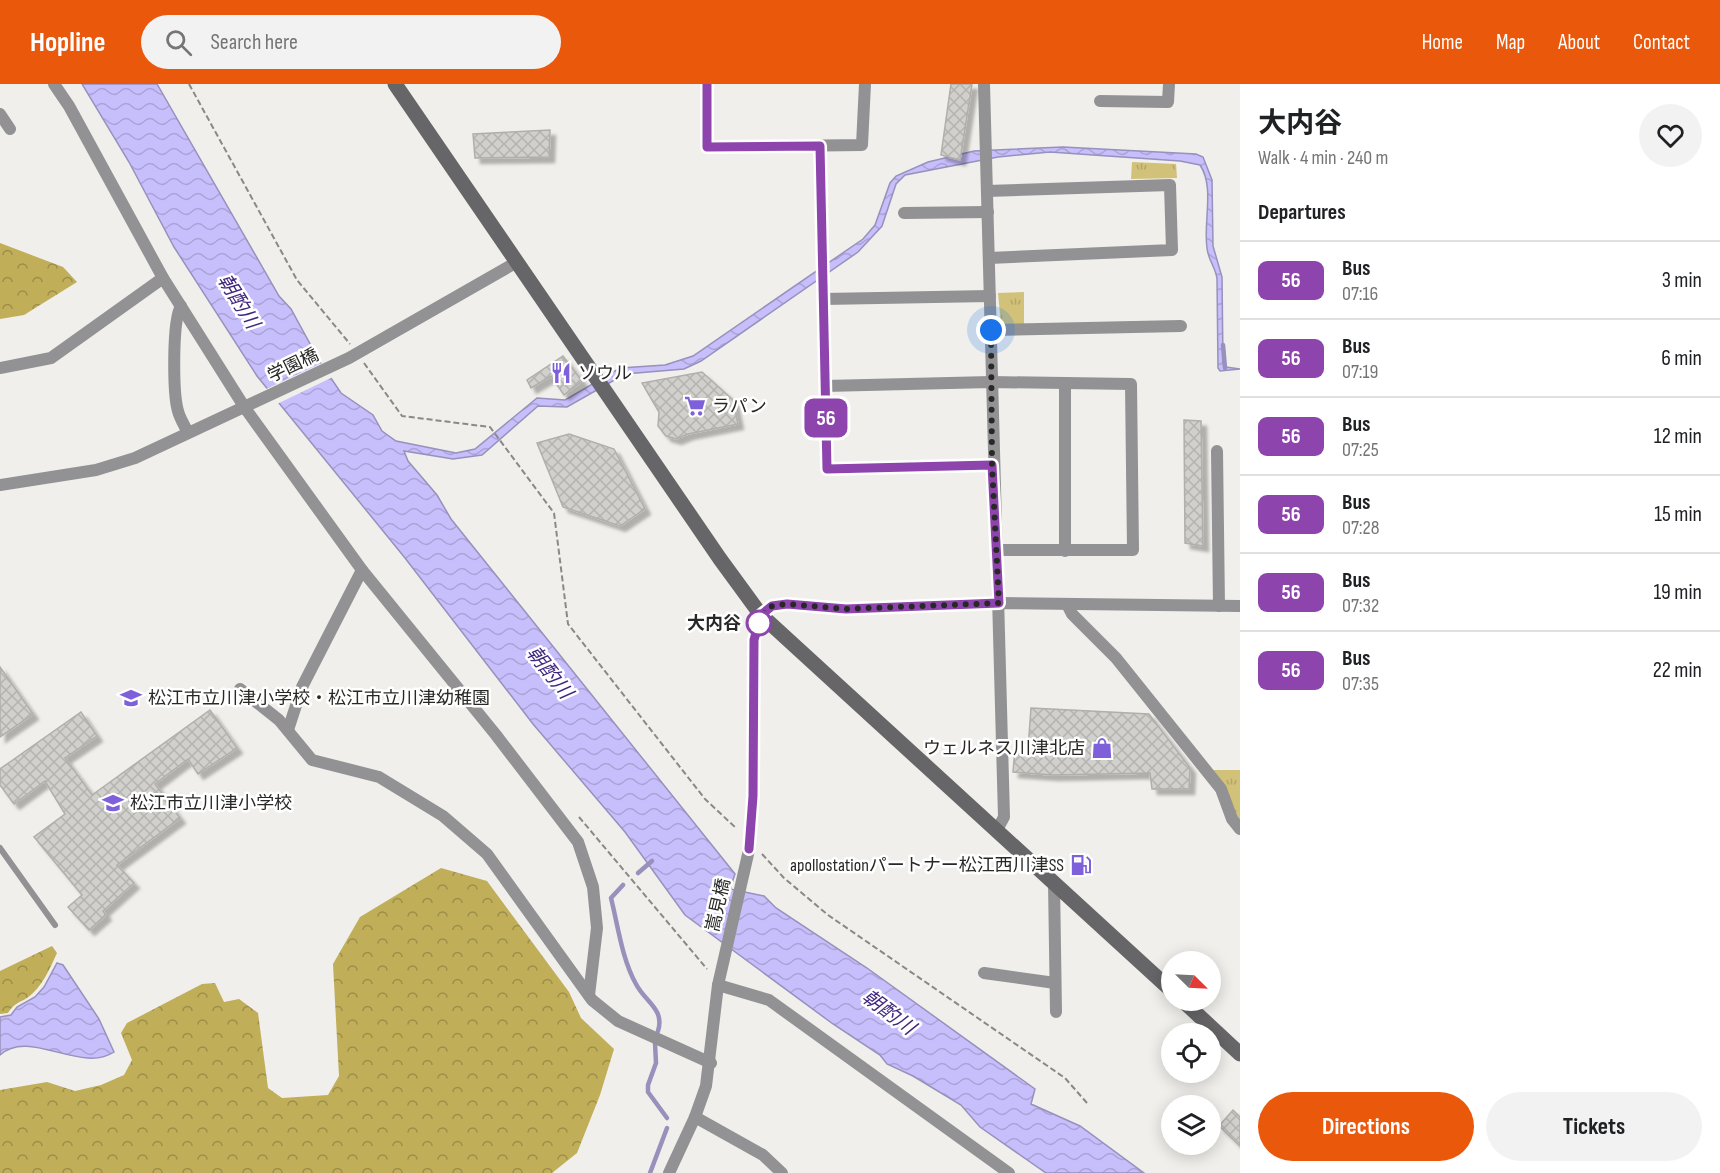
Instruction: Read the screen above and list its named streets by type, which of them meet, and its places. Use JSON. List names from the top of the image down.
{
  "streets": {
    "street": ["学園橋", "嵩見橋"]
  },
  "water": ["朝酌川"],
  "places": {
    "restaurant": ["ソウル"],
    "supermarket": ["ラパン"],
    "other": ["大内谷"],
    "school or university": ["松江市立川津小学校・松江市立川津幼稚園", "松江市立川津小学校"],
    "shop": ["ウェルネス川津北店"],
    "fuel station": ["apollostationパートナー松江西川津SS"]
  },
  "lines": ["bus line 56"],
  "north": "bottom right",
  "page": {
    "header": "Hopline",
    "search": "Search here",
    "nav": [
      "Home",
      "Map",
      "About",
      "Contact"
    ],
    "on_map": "56",
    "heading": [
      ["大内谷", "Walk · 4 min · 240 m"],
      "Departures"
    ],
    "list": [
      {
        "mark": "56",
        "name": "Bus",
        "note": "07:16",
        "value": "3 min"
      },
      {
        "mark": "56",
        "name": "Bus",
        "note": "07:19",
        "value": "6 min"
      },
      {
        "mark": "56",
        "name": "Bus",
        "note": "07:25",
        "value": "12 min"
      },
      {
        "mark": "56",
        "name": "Bus",
        "note": "07:28",
        "value": "15 min"
      },
      {
        "mark": "56",
        "name": "Bus",
        "note": "07:32",
        "value": "19 min"
      },
      {
        "mark": "56",
        "name": "Bus",
        "note": "07:35",
        "value": "22 min"
      }
    ],
    "buttons": ["Directions", "Tickets"]
  }
}
